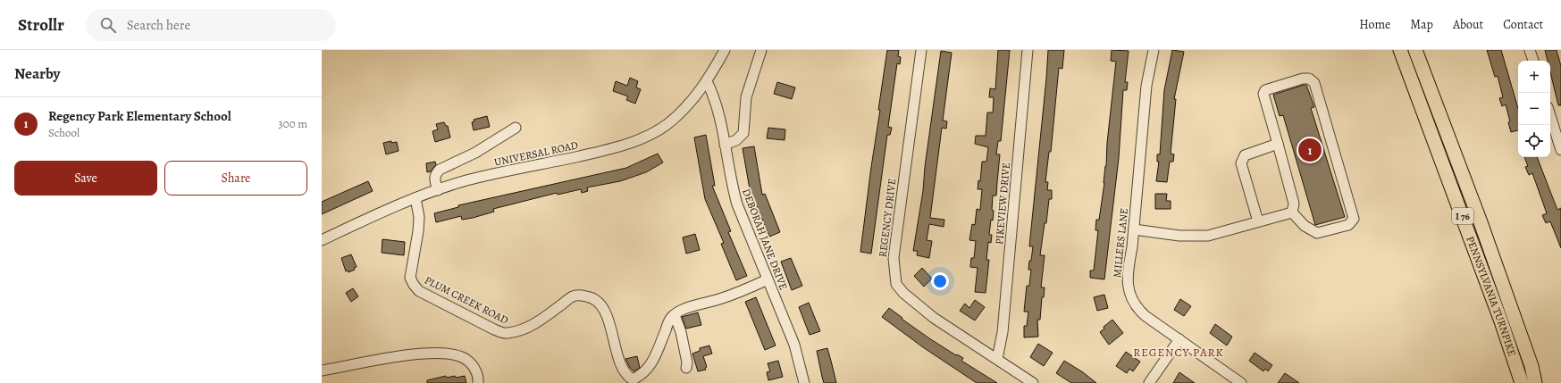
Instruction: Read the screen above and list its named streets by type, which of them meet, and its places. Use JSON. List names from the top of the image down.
{
  "streets": {
    "highway": ["I 76", "PENNSYLVANIA TURNPIKE"],
    "street": [
      "UNIVERSAL ROAD",
      "PIKEVIEW DRIVE",
      "REGENCY DRIVE",
      "DEBORAH JANE DRIVE",
      "MILLERS LANE",
      "PLUM CREEK ROAD"
    ]
  },
  "crossings": [
    ["UNIVERSAL ROAD", "DEBORAH JANE DRIVE"],
    ["UNIVERSAL ROAD", "PLUM CREEK ROAD"],
    ["PIKEVIEW DRIVE", "REGENCY DRIVE"]
  ],
  "districts": ["REGENCY PARK"],
  "page": {
    "header": "Strollr",
    "search": "Search here",
    "nav": [
      "Home",
      "Map",
      "About",
      "Contact"
    ],
    "heading": "Nearby",
    "map_buttons": ["+", "−"],
    "list": [
      {
        "mark": "1",
        "name": "Regency Park Elementary School",
        "note": "School",
        "value": "300 m"
      }
    ],
    "pins": "1",
    "buttons": ["Save", "Share"]
  }
}
